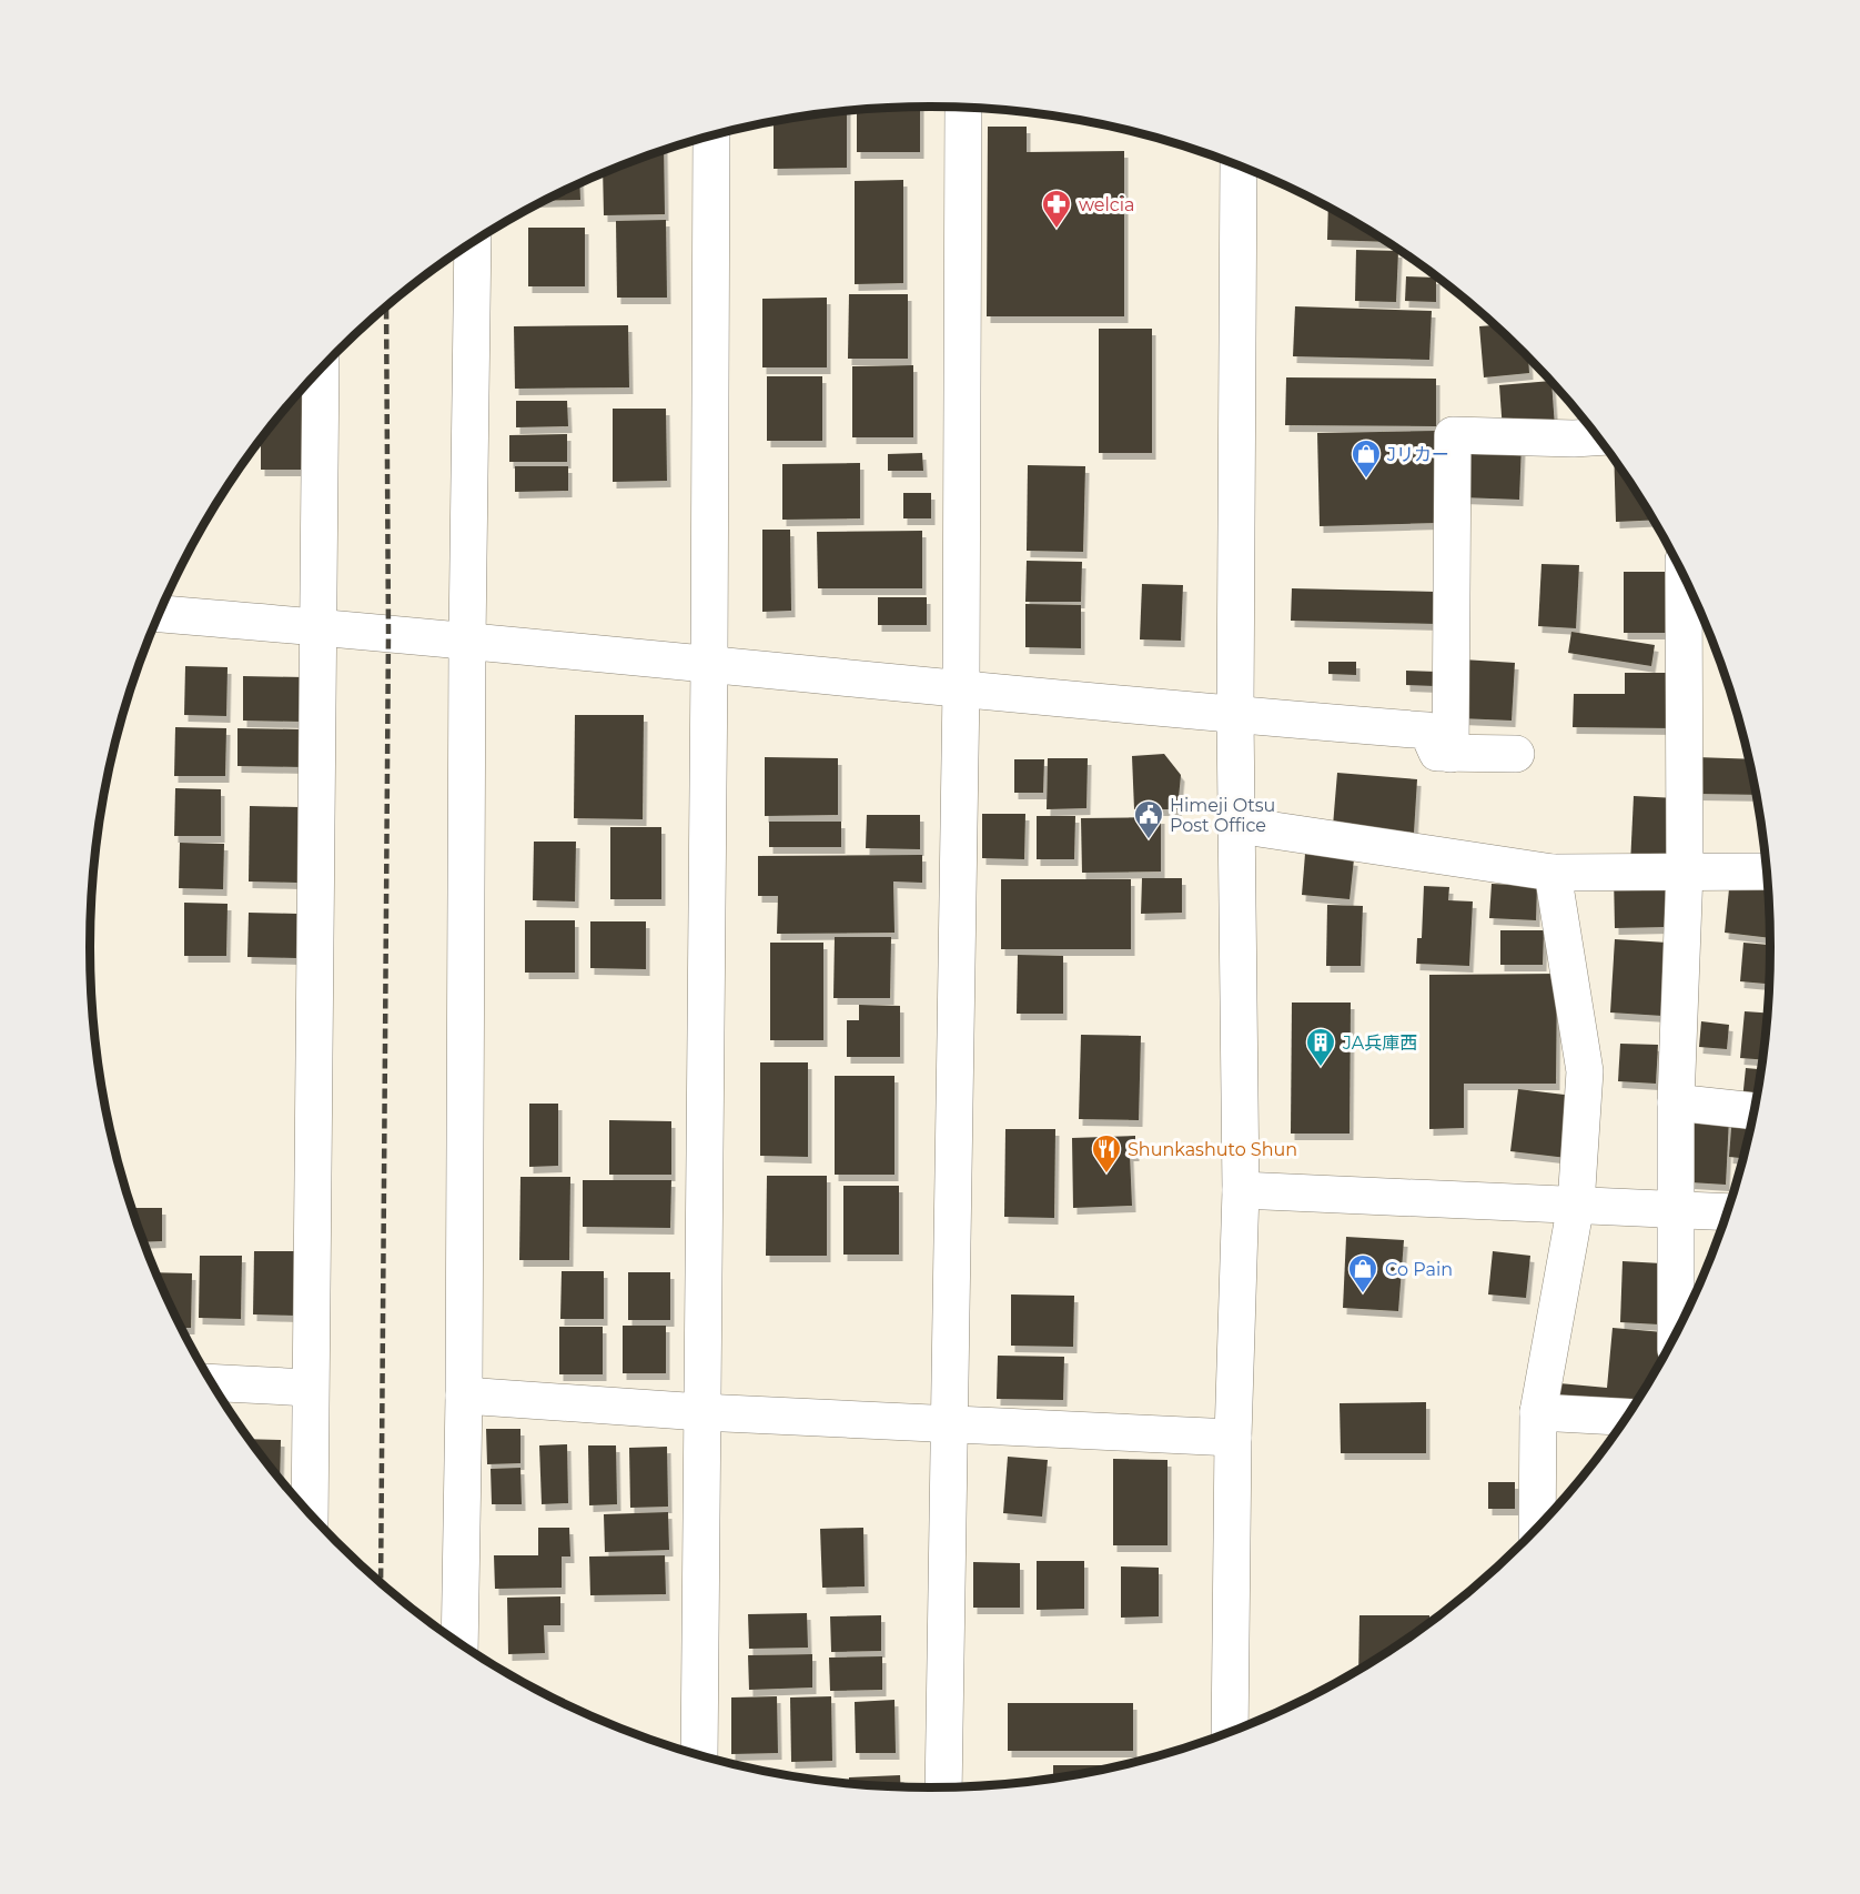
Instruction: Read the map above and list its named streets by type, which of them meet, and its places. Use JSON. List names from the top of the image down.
{
  "places": {
    "pharmacy": ["welcia"],
    "shop": ["Jリカー", "Co Pain"],
    "public building": ["Himeji Otsu Post Office"],
    "building": ["JA兵庫西"],
    "restaurant": ["Shunkashuto Shun"]
  }
}
